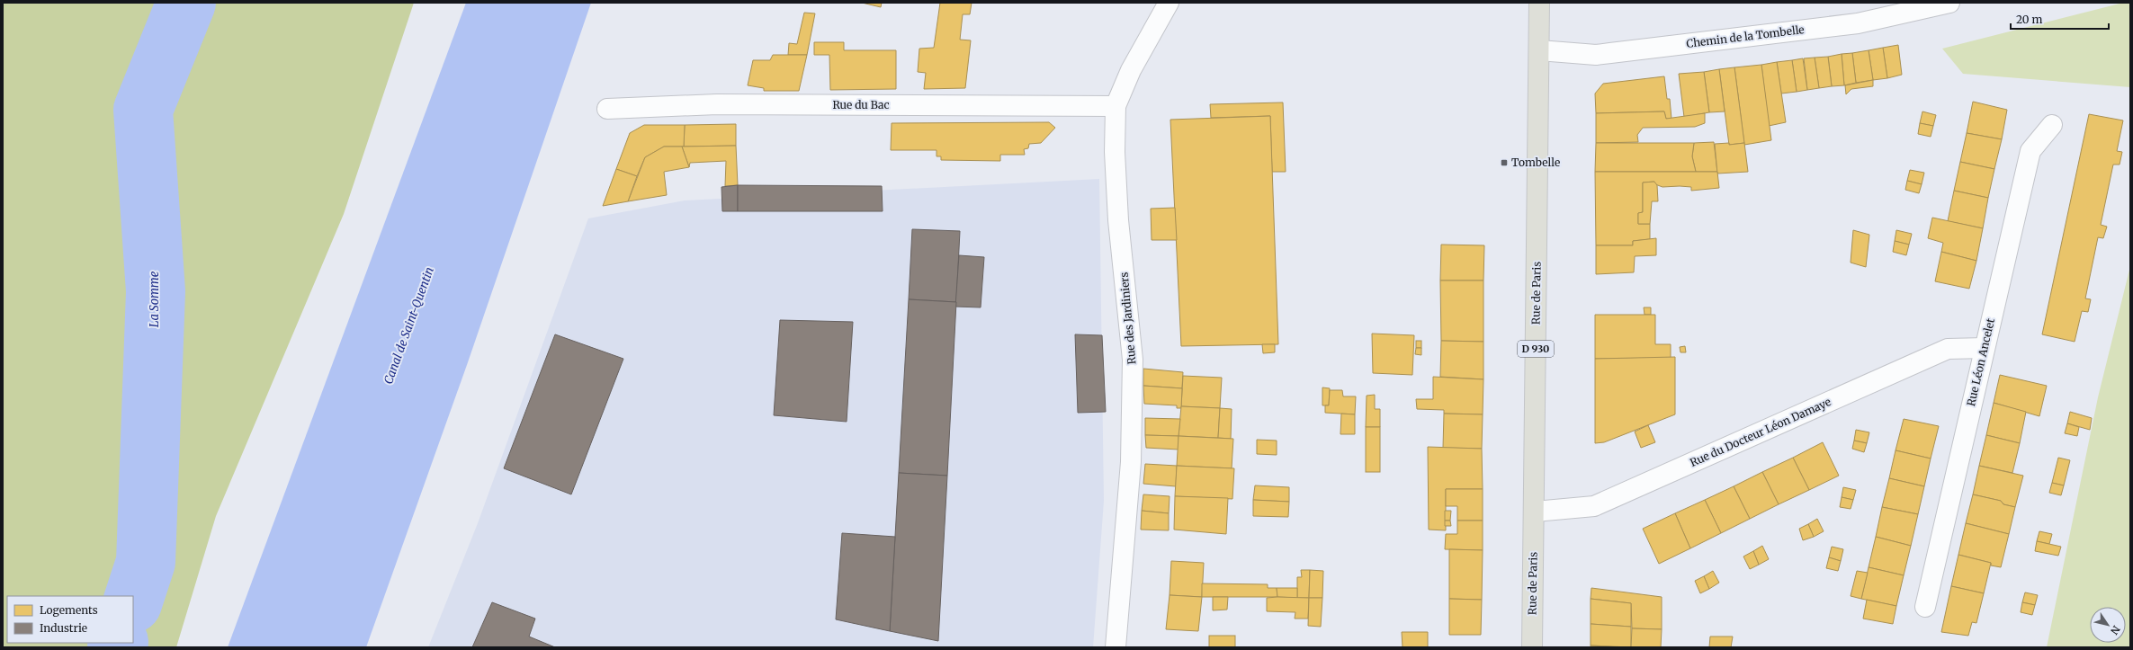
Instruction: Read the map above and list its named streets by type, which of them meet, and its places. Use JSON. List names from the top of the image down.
{
  "streets": {
    "main road": ["Rue de Paris", "D 930"],
    "street": [
      "Chemin de la Tombelle",
      "Rue du Bac",
      "Rue des Jardiniers",
      "Rue Léon Ancelet",
      "Rue du Docteur Léon Damaye"
    ]
  },
  "crossings": [
    ["Chemin de la Tombelle", "Rue de Paris"],
    ["Rue du Bac", "Rue des Jardiniers"],
    ["Rue de Paris", "Rue du Docteur Léon Damaye"],
    ["Rue Léon Ancelet", "Rue du Docteur Léon Damaye"]
  ],
  "water": ["La Somme", "Canal de Saint-Quentin"],
  "places": {
    "transit": ["Tombelle"]
  },
  "legend": ["Logements", "Industrie"],
  "scale_bar": "20 m",
  "north": "bottom right"
}
